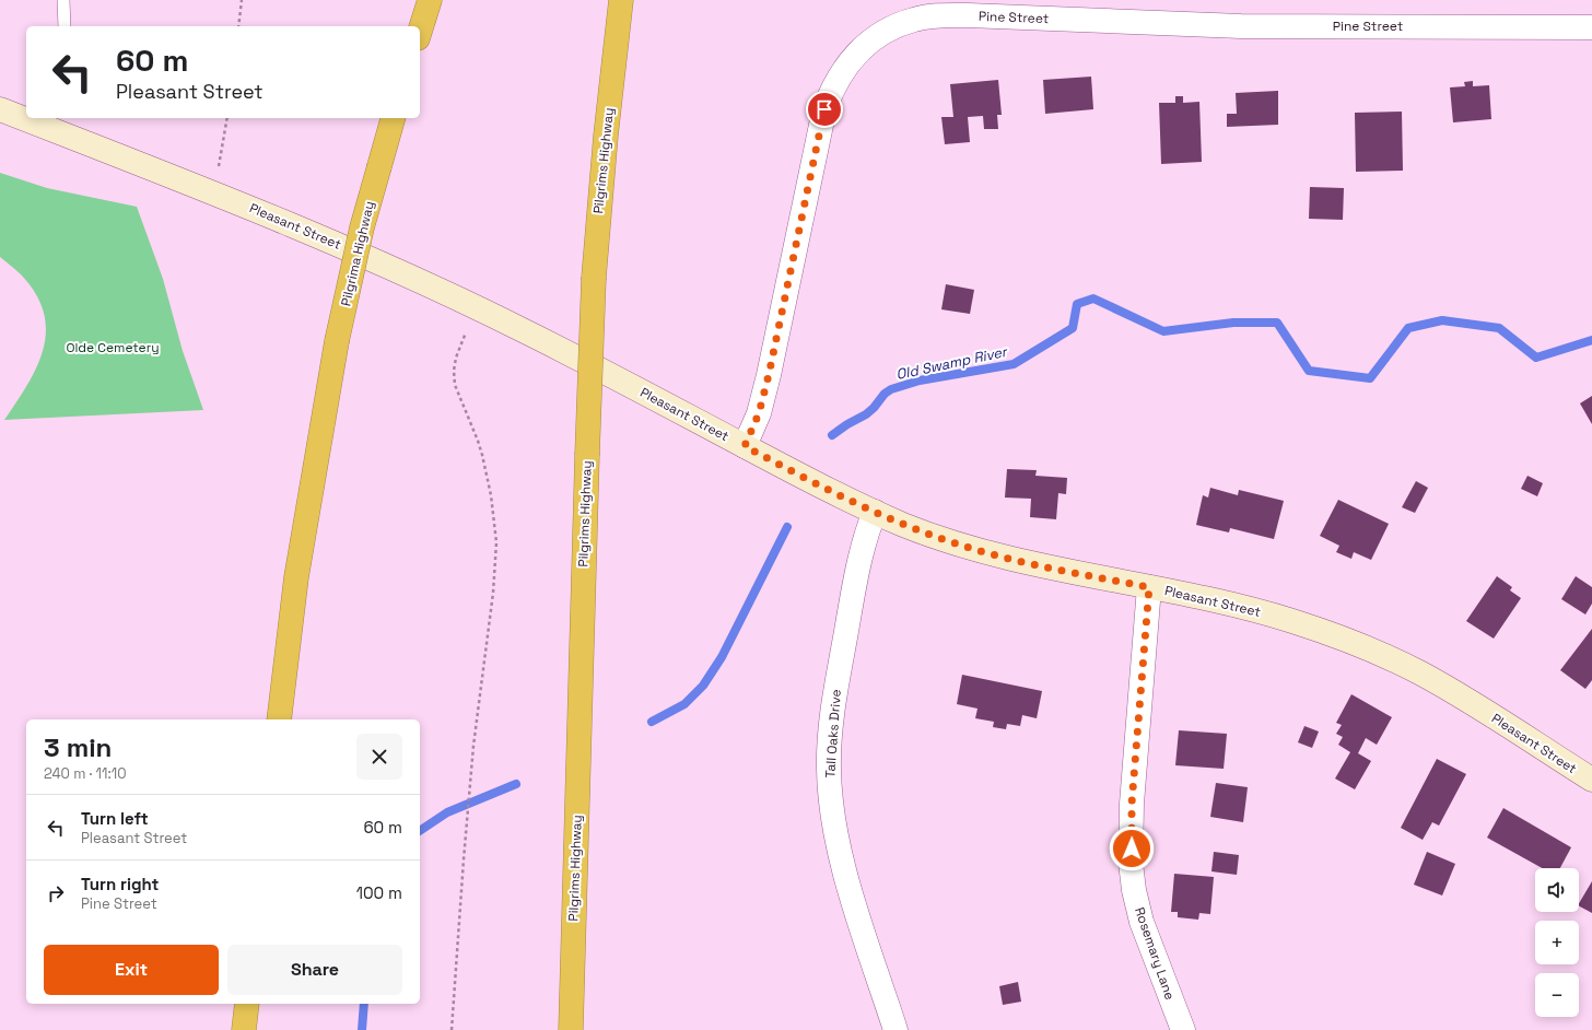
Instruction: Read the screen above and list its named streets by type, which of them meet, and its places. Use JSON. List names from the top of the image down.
{
  "streets": {
    "highway": ["Pilgrims Highway", "Pilgrima Highway"],
    "main road": ["Pleasant Street"],
    "street": ["Pine Street", "Tall Oaks Drive", "Rosemary Lane"]
  },
  "crossings": [
    ["Pine Street", "Pleasant Street"],
    ["Pleasant Street", "Tall Oaks Drive"],
    ["Pleasant Street", "Rosemary Lane"]
  ],
  "water": ["Old Swamp River"],
  "parks": ["Olde Cemetery"],
  "page": {
    "turn": ["60 m", "Pleasant Street"],
    "heading": ["3 min", "240 m · 11:10"],
    "list": [
      {
        "name": "Turn left",
        "note": "Pleasant Street",
        "value": "60 m"
      },
      {
        "name": "Turn right",
        "note": "Pine Street",
        "value": "100 m"
      }
    ],
    "map_buttons": ["+", "−"],
    "buttons": ["Exit", "Share"]
  }
}
